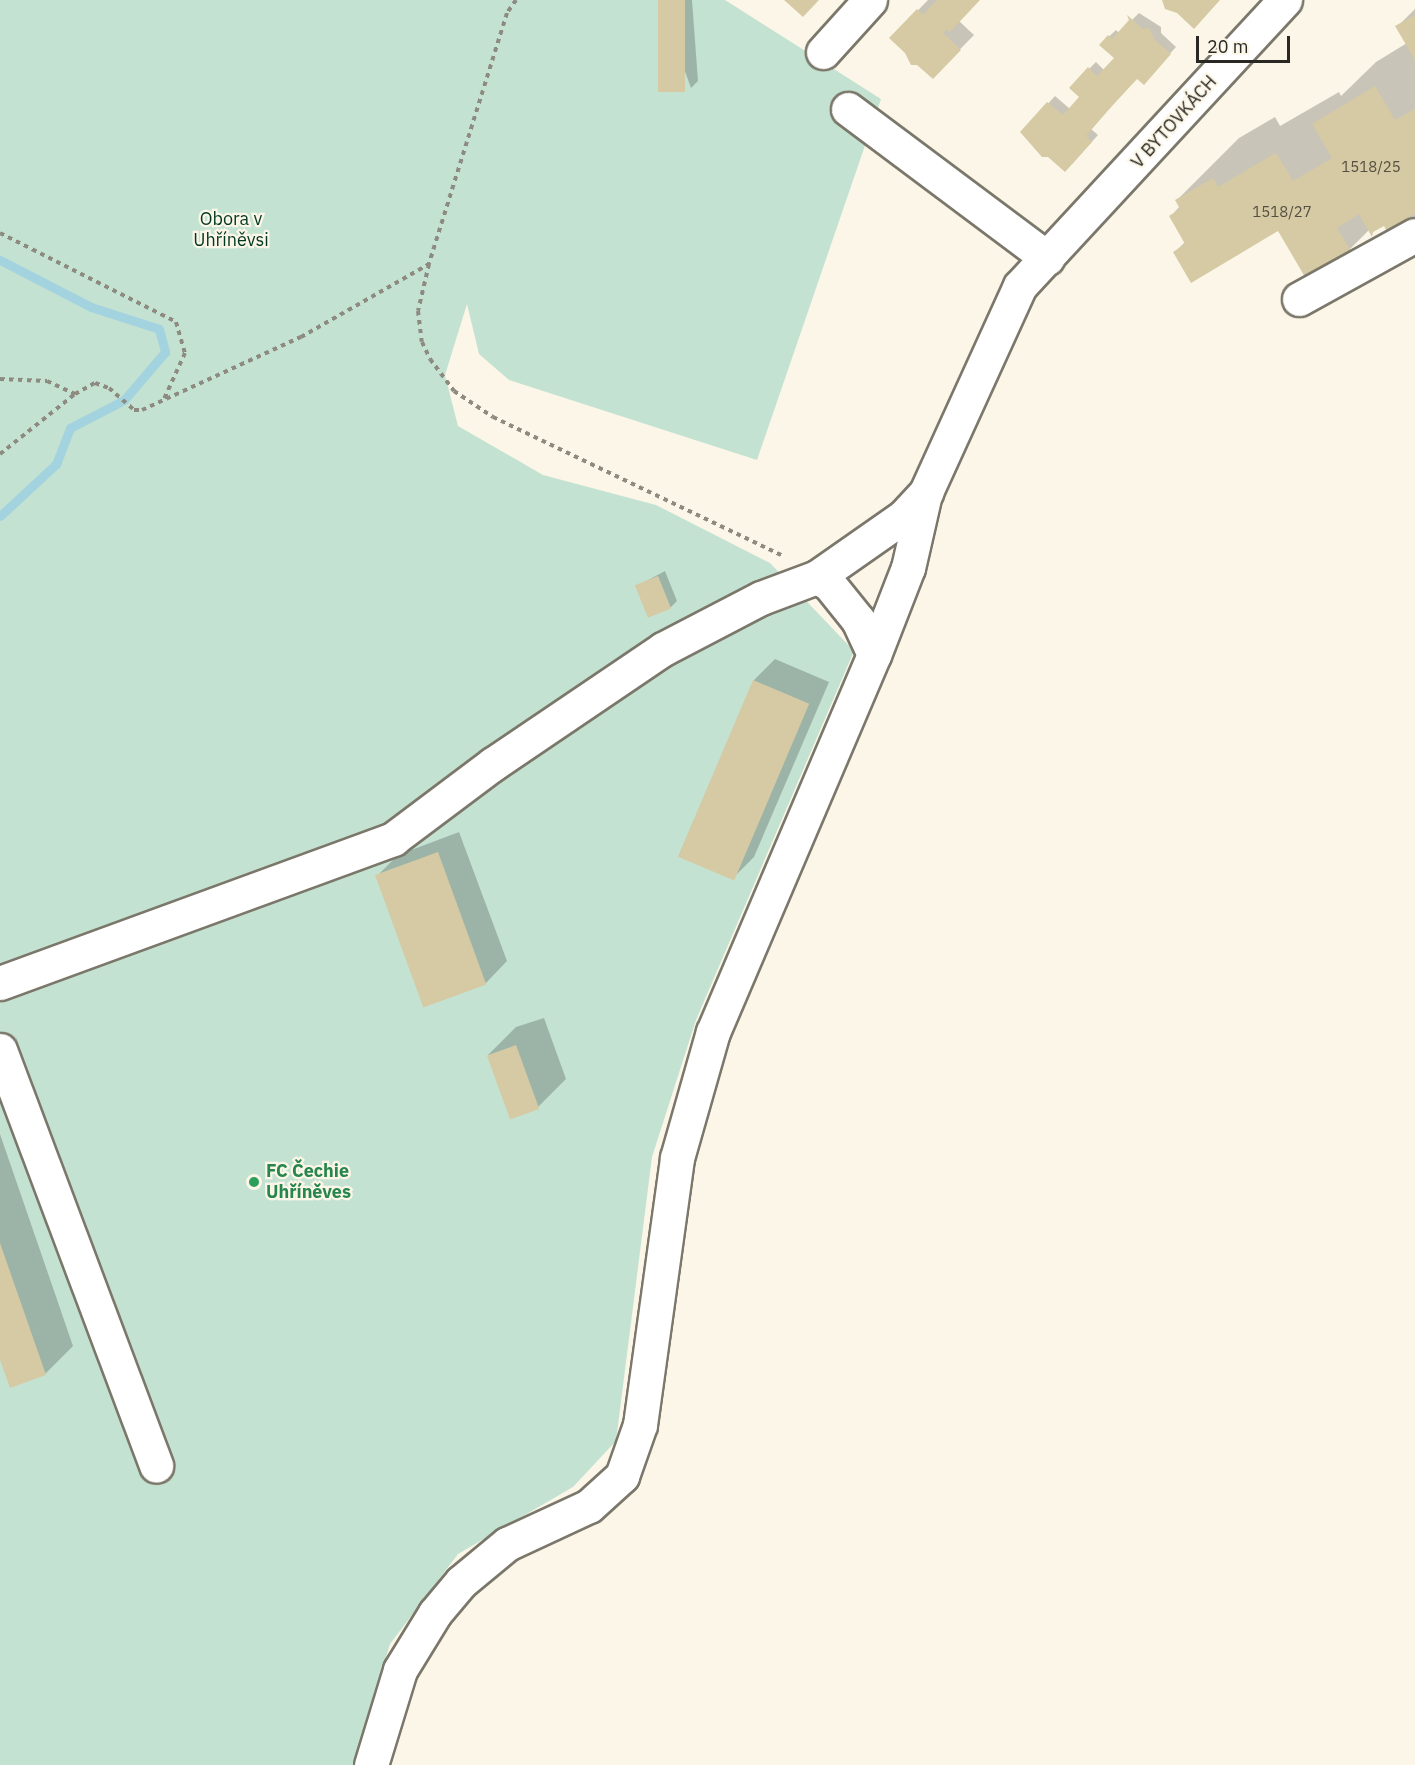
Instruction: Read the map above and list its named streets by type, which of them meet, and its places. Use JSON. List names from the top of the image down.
{
  "streets": {
    "street": ["V BYTOVKÁCH"]
  },
  "parks": ["Obora v Uhříněvsi"],
  "places": ["FC Čechie Uhříněves"],
  "house_numbers": ["1518/25", "1518/27"],
  "scale_bar": "20 m"
}
